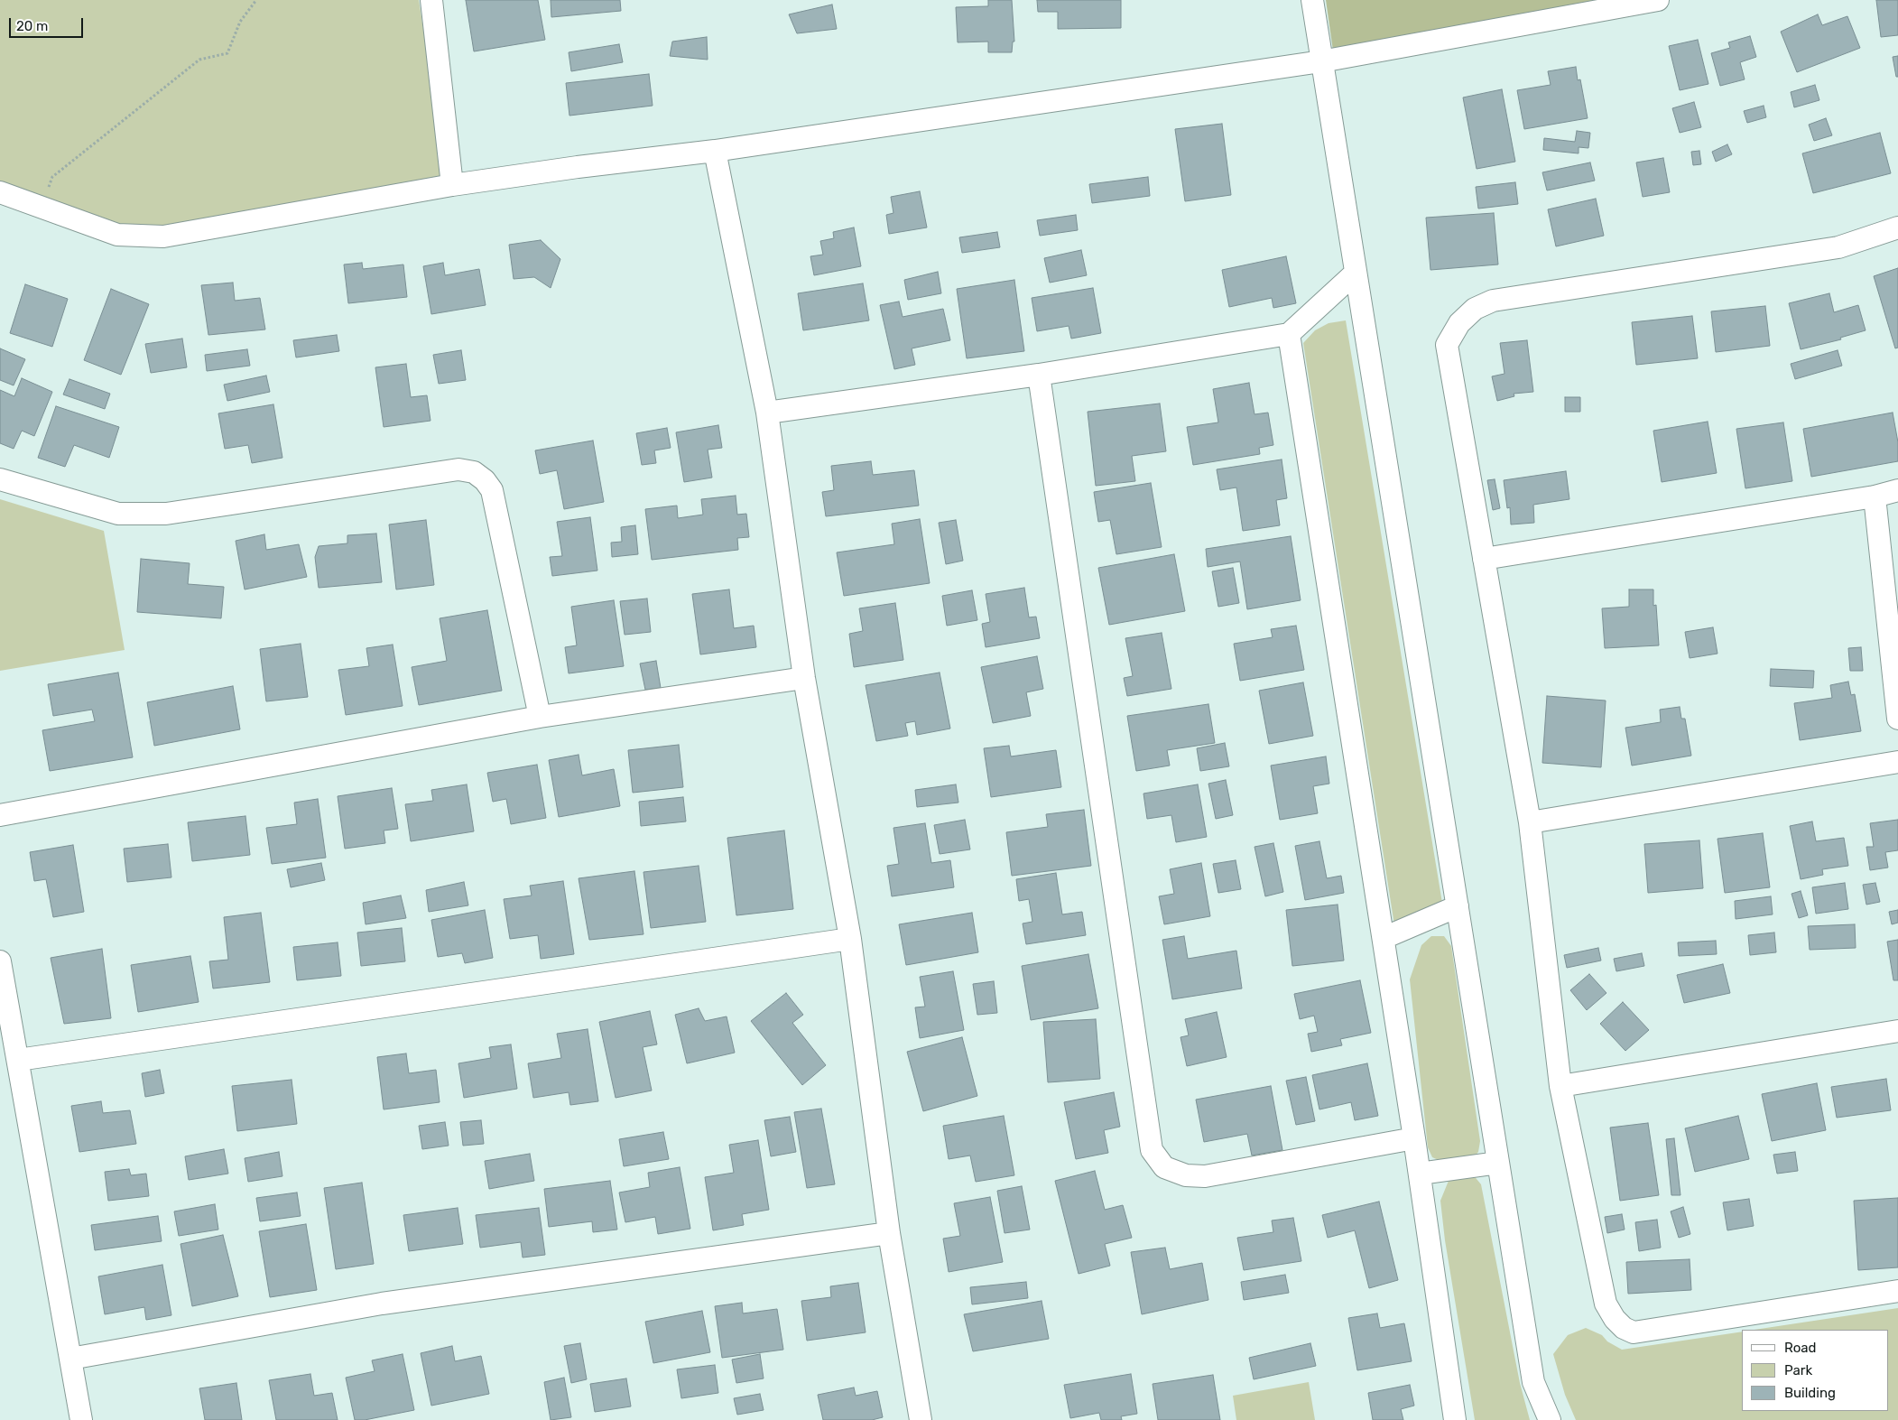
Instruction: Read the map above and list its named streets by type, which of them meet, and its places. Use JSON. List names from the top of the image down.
{
  "legend": ["Road", "Park", "Building"],
  "scale_bar": "20 m"
}
